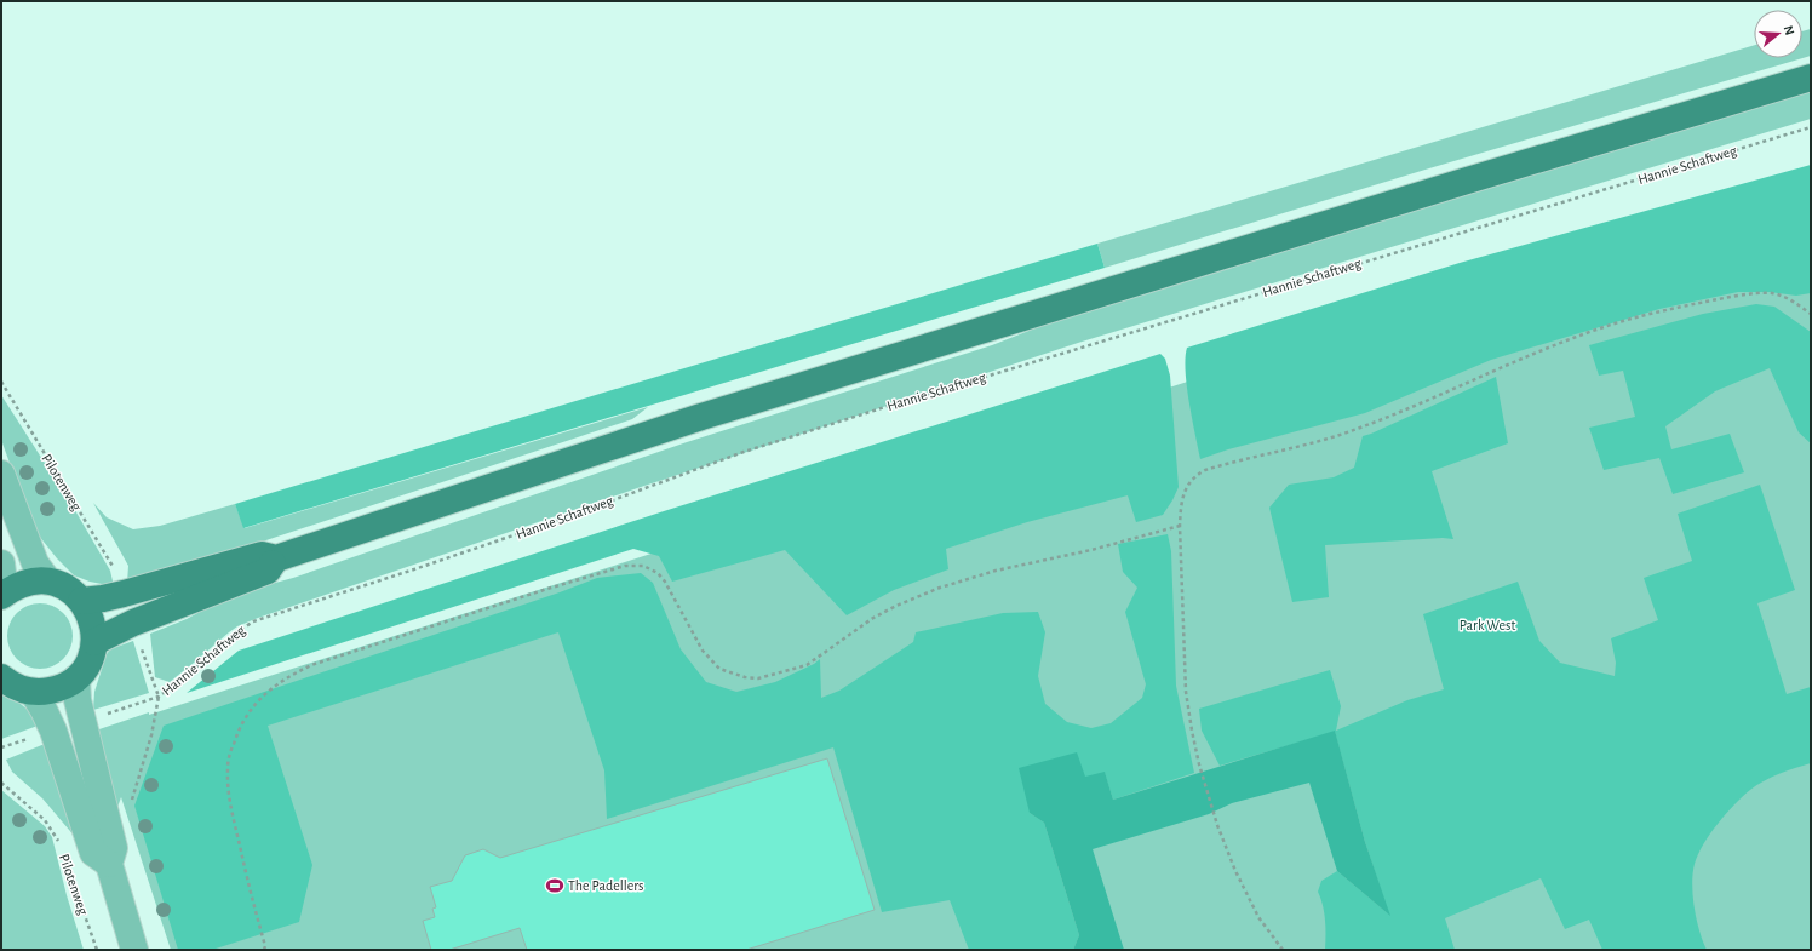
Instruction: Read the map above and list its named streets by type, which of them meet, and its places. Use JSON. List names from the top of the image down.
{
  "streets": {
    "street": ["Pilotenweg"],
    "path": ["Hannie Schaftweg"]
  },
  "parks": ["Park West"],
  "places": {
    "sports": ["The Padellers"]
  },
  "north": "right"
}
